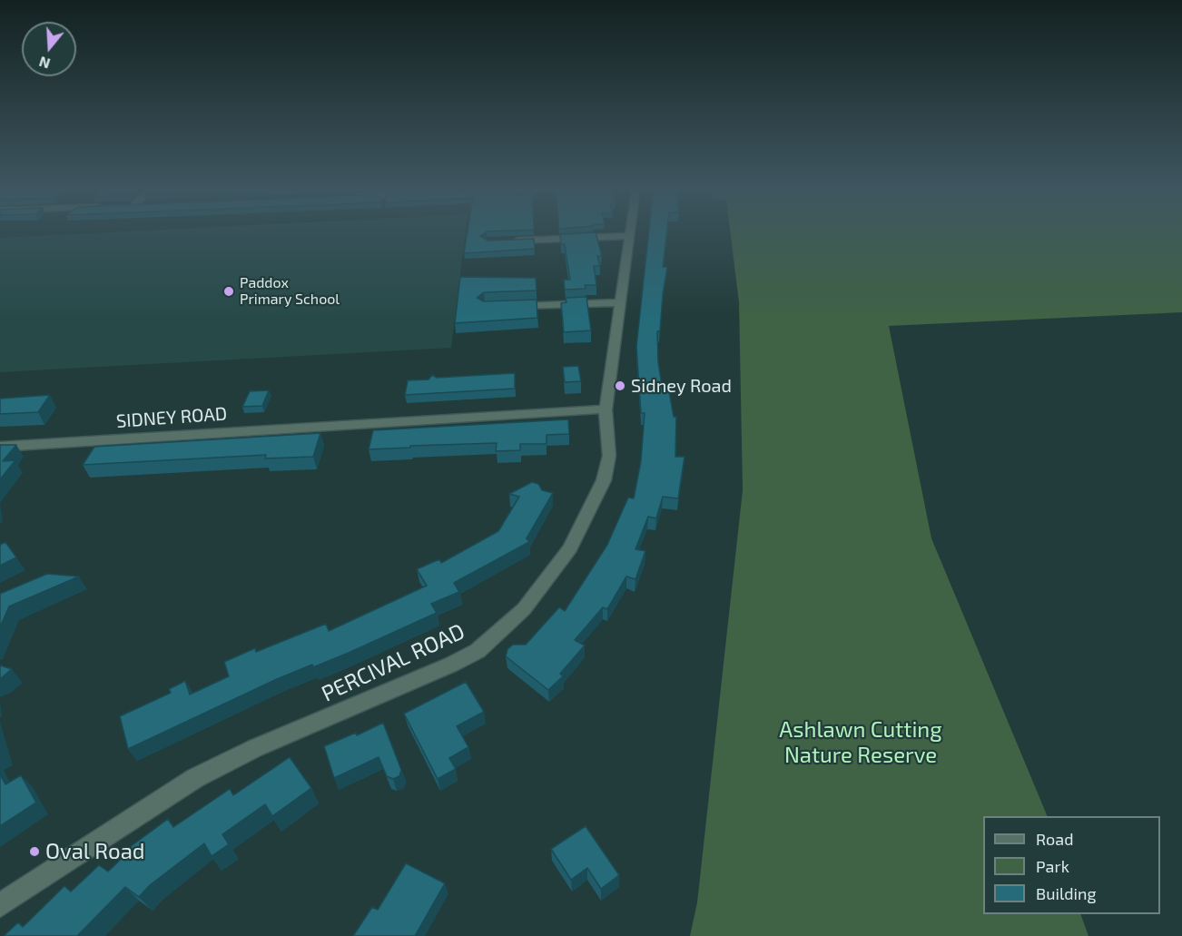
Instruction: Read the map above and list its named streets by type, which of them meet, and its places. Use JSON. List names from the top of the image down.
{
  "streets": {
    "street": ["SIDNEY ROAD", "PERCIVAL ROAD"]
  },
  "crossings": [
    ["SIDNEY ROAD", "PERCIVAL ROAD"]
  ],
  "parks": ["Ashlawn Cutting Nature Reserve"],
  "places": ["Paddox Primary School", "Sidney Road", "Oval Road"],
  "legend": ["Road", "Park", "Building"],
  "north": "bottom"
}
